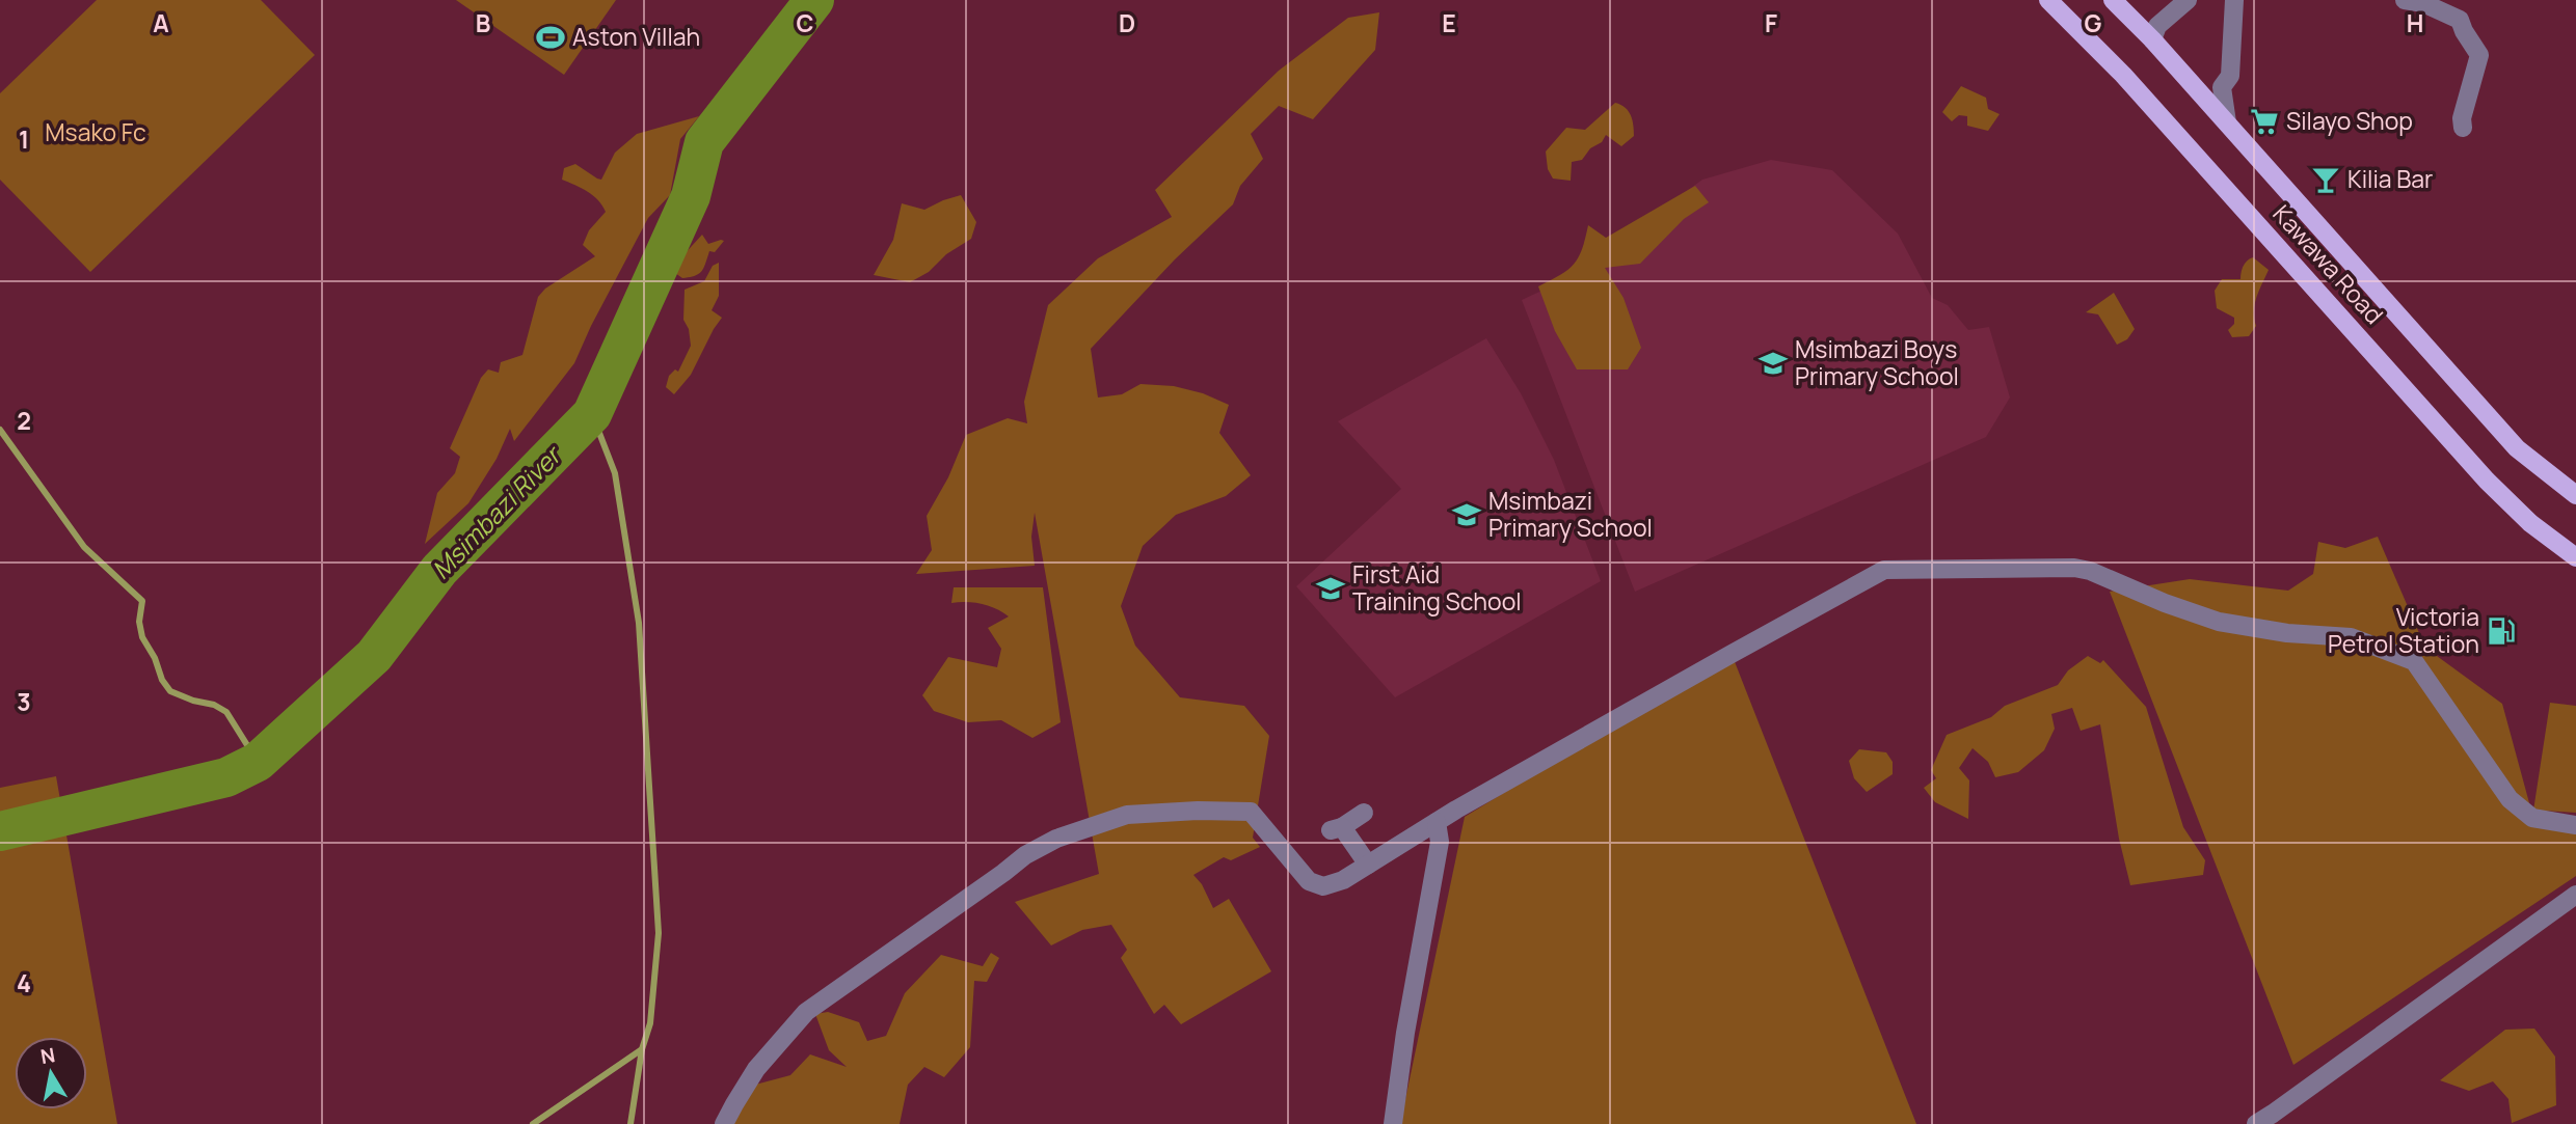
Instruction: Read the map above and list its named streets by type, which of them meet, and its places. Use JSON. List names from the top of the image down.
{
  "streets": {
    "main road": ["Kawawa Road"]
  },
  "water": ["Msimbazi River"],
  "parks": ["Msako Fc"],
  "places": {
    "sports": ["Aston Villah"],
    "supermarket": ["Silayo Shop"],
    "bar": ["Kilia Bar"],
    "school or university": ["Msimbazi Boys Primary School", "Msimbazi Primary School", "First Aid Training School"],
    "fuel station": ["Victoria Petrol Station"]
  },
  "north": "top",
  "grid": {
    "columns": [
      "A",
      "B",
      "C",
      "D",
      "E",
      "F",
      "G",
      "H"
    ],
    "rows": [
      "1",
      "2",
      "3",
      "4"
    ]
  }
}
